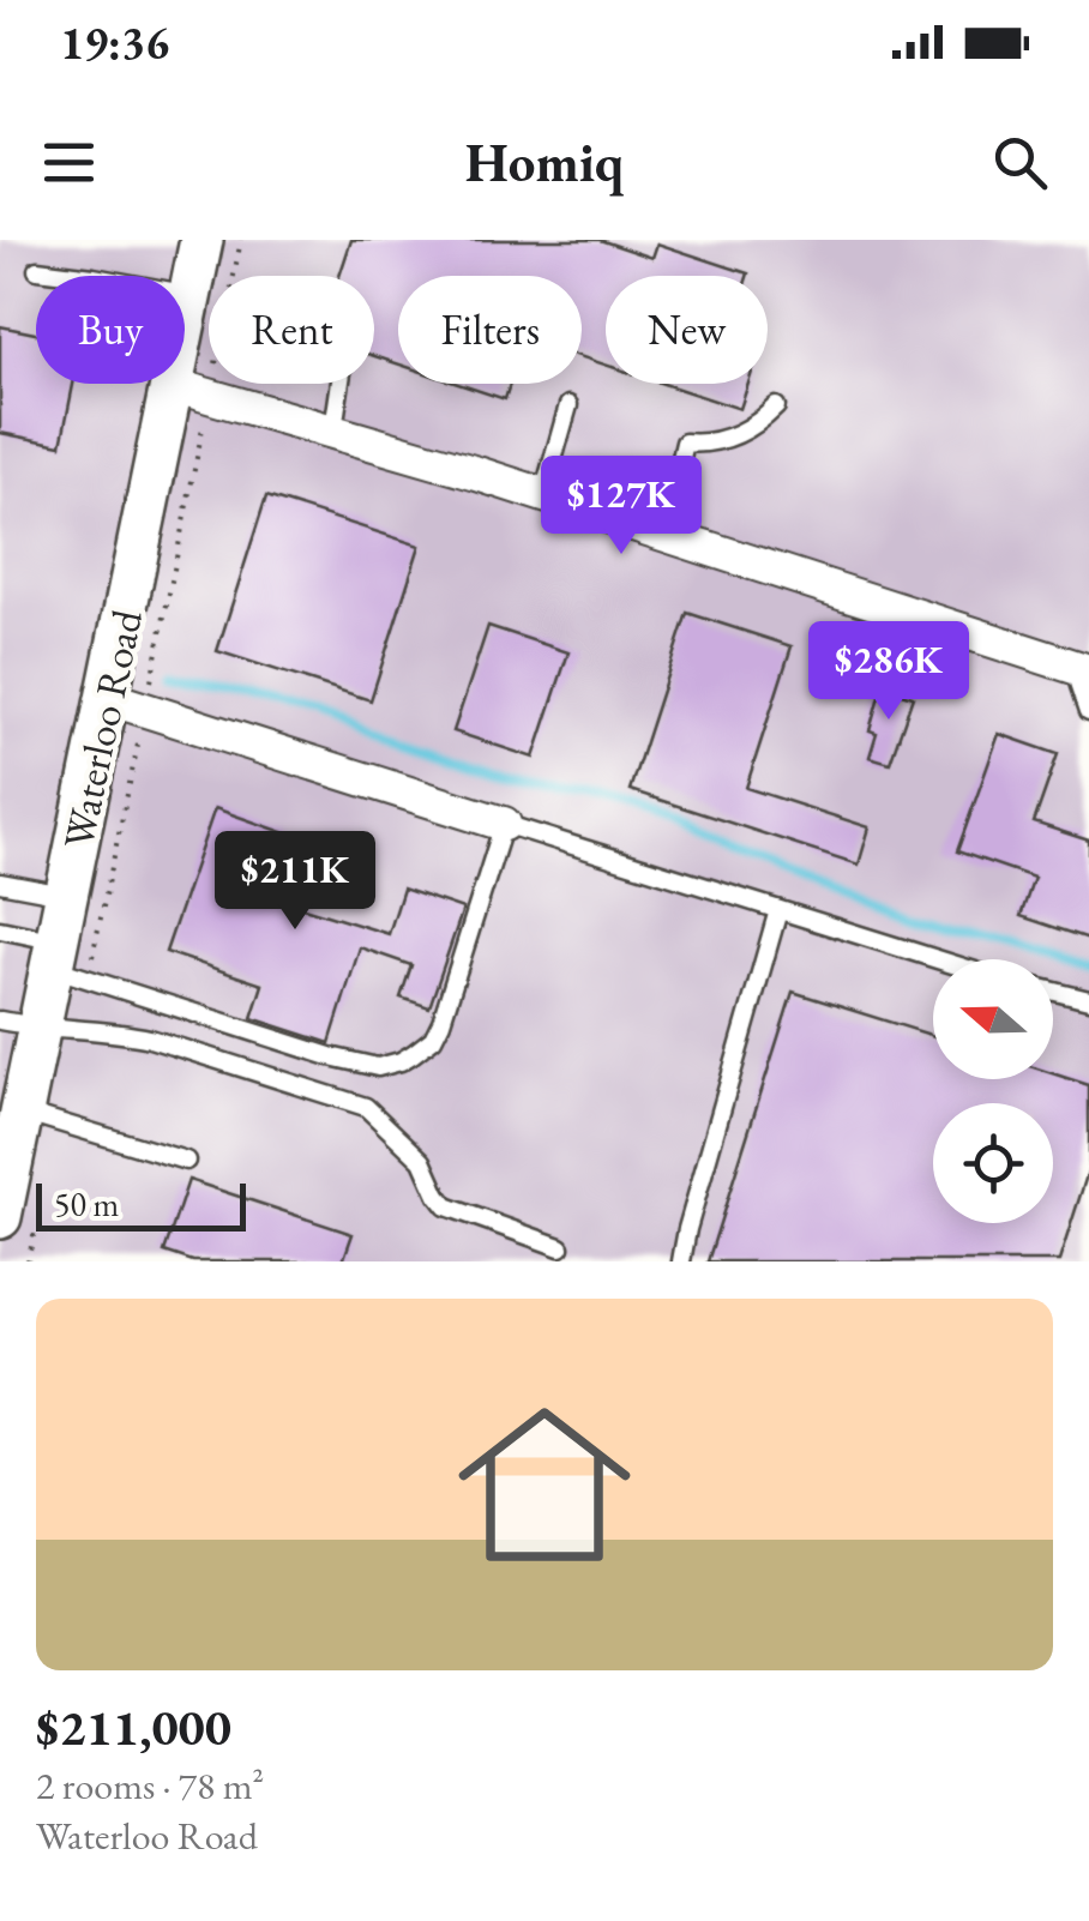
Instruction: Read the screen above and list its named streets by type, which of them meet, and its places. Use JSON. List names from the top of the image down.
{
  "streets": {
    "street": ["Waterloo Road"]
  },
  "scale_bar": "50 m",
  "north": "left",
  "page": {
    "status": "19:36",
    "header": "Homiq",
    "chip": [
      "Buy",
      "Rent",
      "Filters",
      "New"
    ],
    "price": ["$127K", "$286K", "$211K"],
    "scale": "50 m",
    "list": [
      {
        "name": "$211,000",
        "note": "2 rooms · 78 m² · Waterloo Road"
      }
    ]
  }
}
